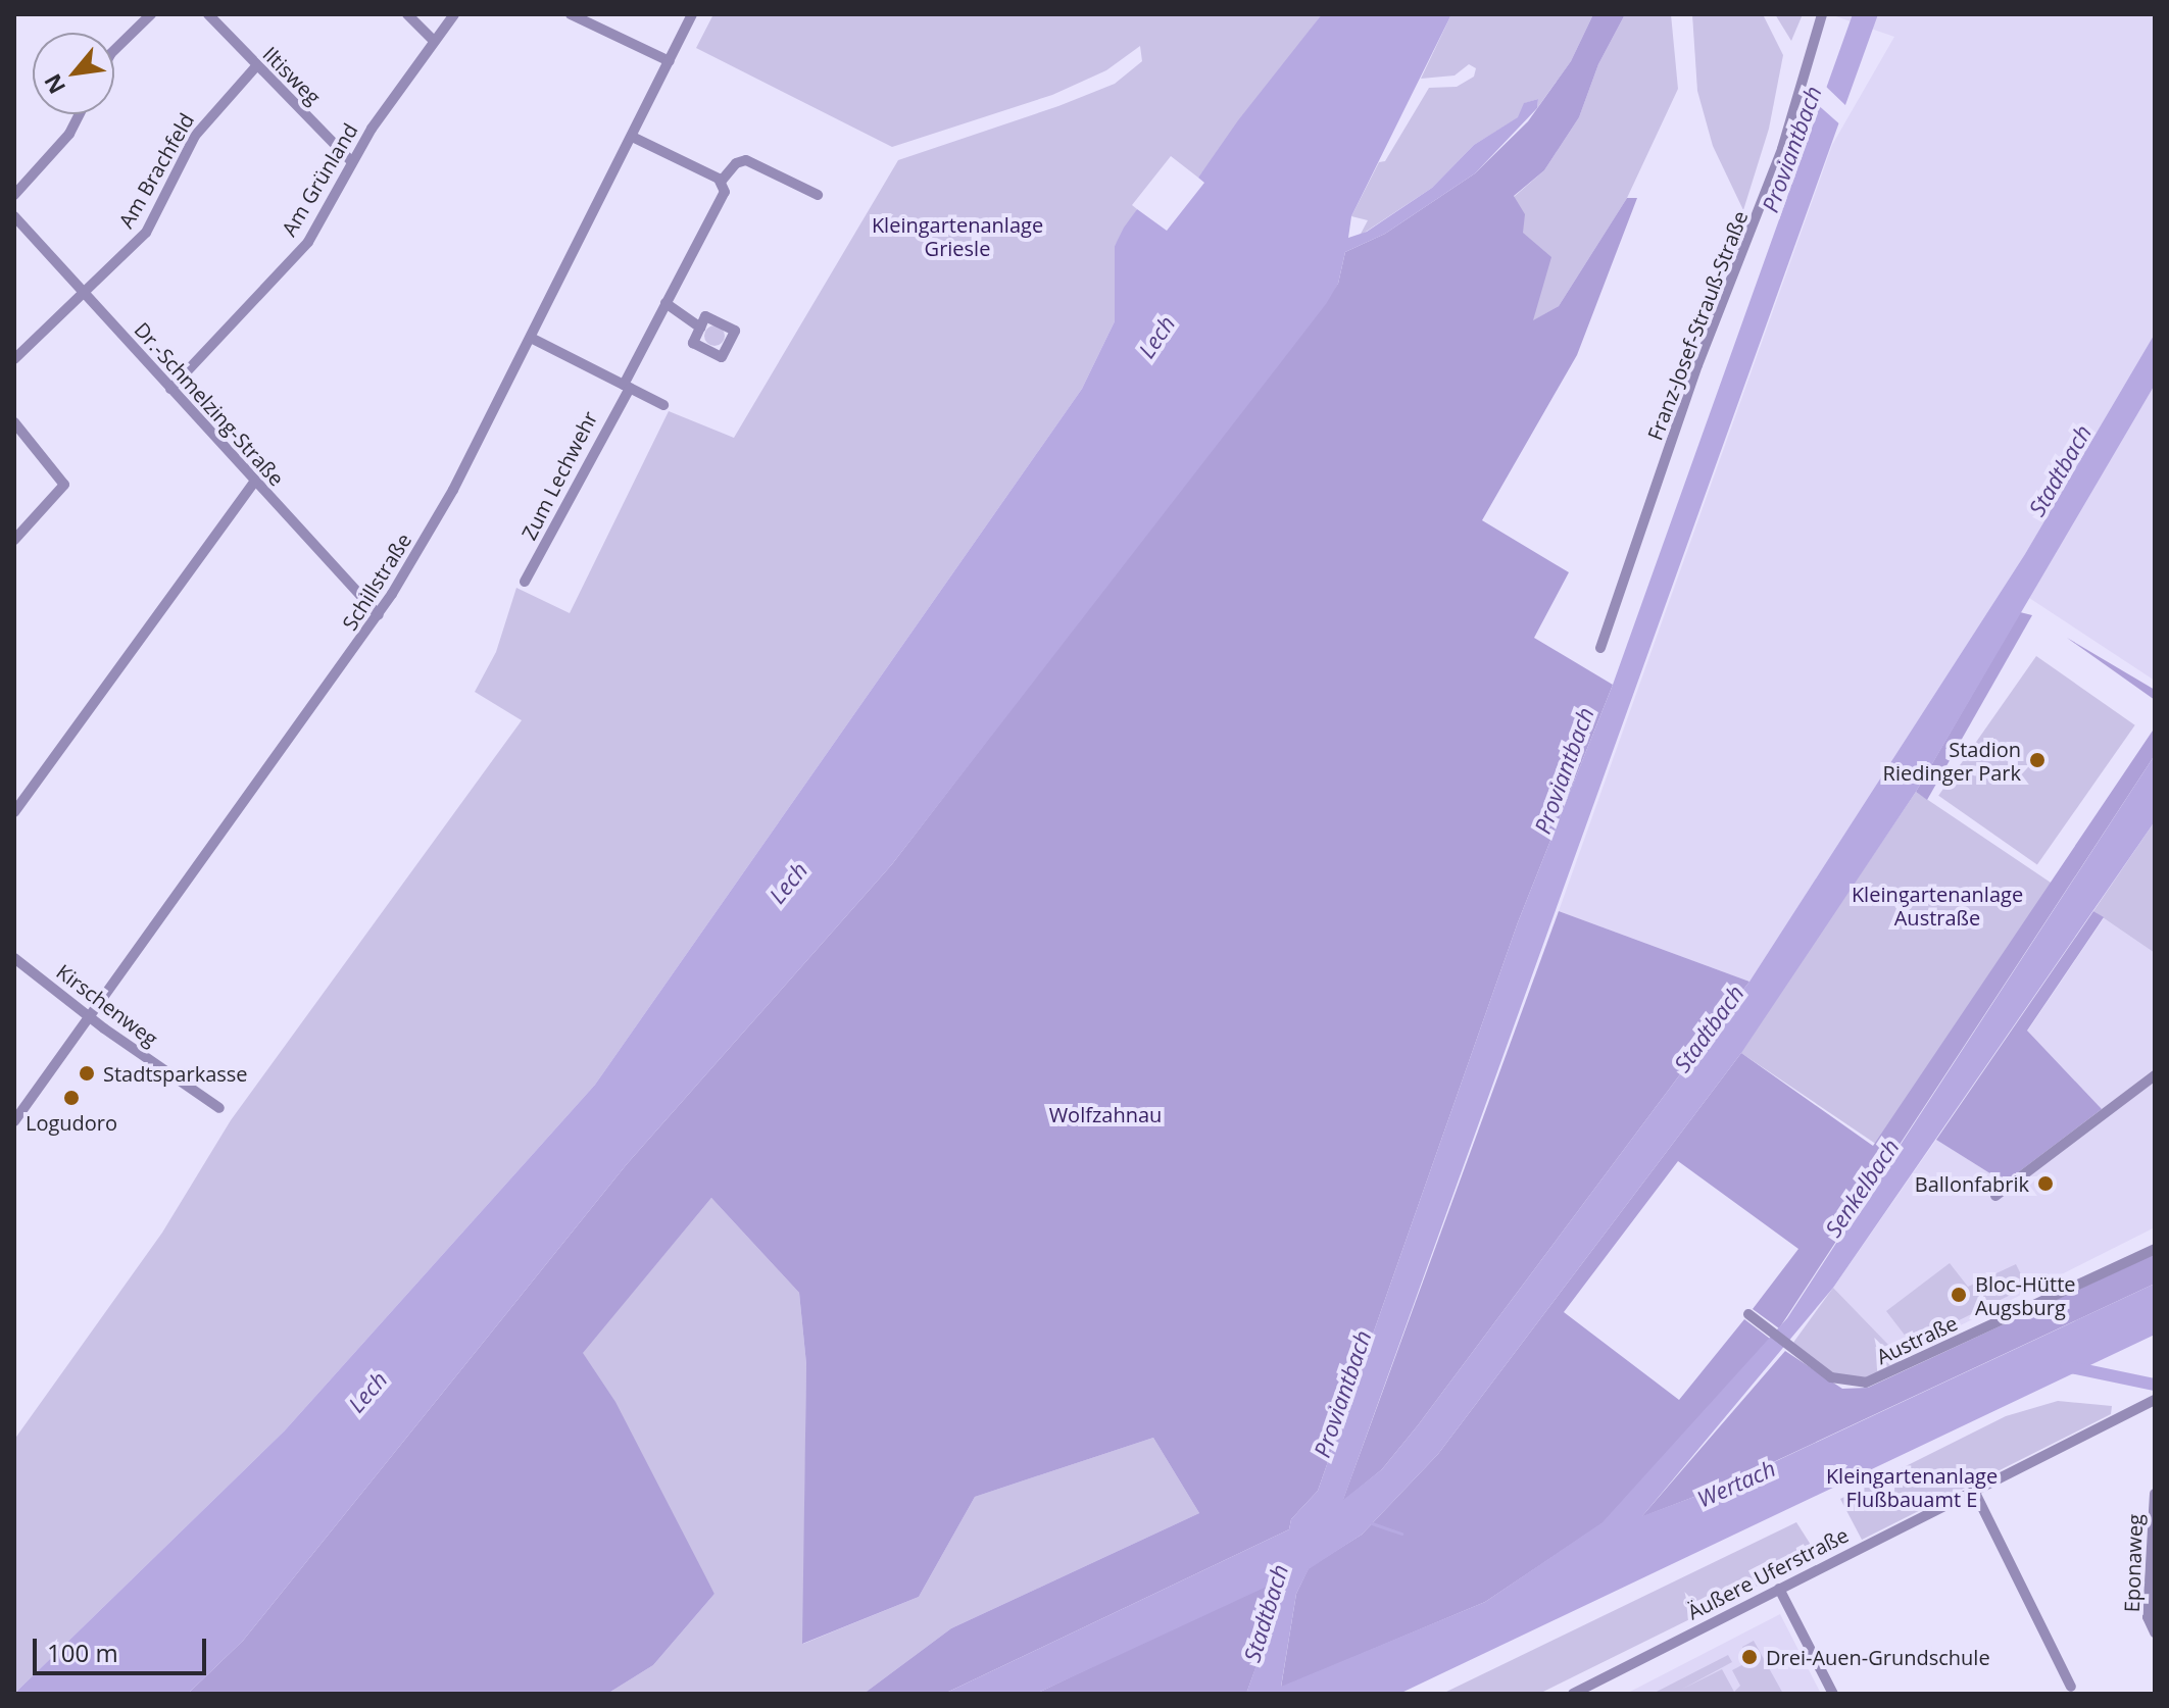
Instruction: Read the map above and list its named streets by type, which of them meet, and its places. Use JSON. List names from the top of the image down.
{
  "streets": {
    "street": [
      "Iltisweg",
      "Am Brachfeld",
      "Am Grünland",
      "Franz-Josef-Strauß-Straße",
      "Dr.-Schmelzing-Straße",
      "Zum Lechwehr",
      "Schillstraße",
      "Kirschenweg",
      "Austraße",
      "Eponaweg",
      "Äußere Uferstraße"
    ]
  },
  "crossings": [
    ["Iltisweg", "Am Brachfeld"],
    ["Iltisweg", "Am Grünland"],
    ["Am Brachfeld", "Dr.-Schmelzing-Straße"],
    ["Am Grünland", "Dr.-Schmelzing-Straße"],
    ["Dr.-Schmelzing-Straße", "Schillstraße"],
    ["Schillstraße", "Kirschenweg"]
  ],
  "water": [
    "Proviantbach",
    "Lech",
    "Stadtbach",
    "Senkelbach",
    "Wertach"
  ],
  "parks": [
    "Kleingartenanlage Griesle",
    "Kleingartenanlage Austraße",
    "Wolfzahnau",
    "Kleingartenanlage Flußbauamt E"
  ],
  "places": [
    "Stadion Riedinger Park",
    "Stadtsparkasse",
    "Logudoro",
    "Ballonfabrik",
    "Bloc-Hütte Augsburg",
    "Drei-Auen-Grundschule"
  ],
  "scale_bar": "100 m",
  "north": "bottom left"
}
